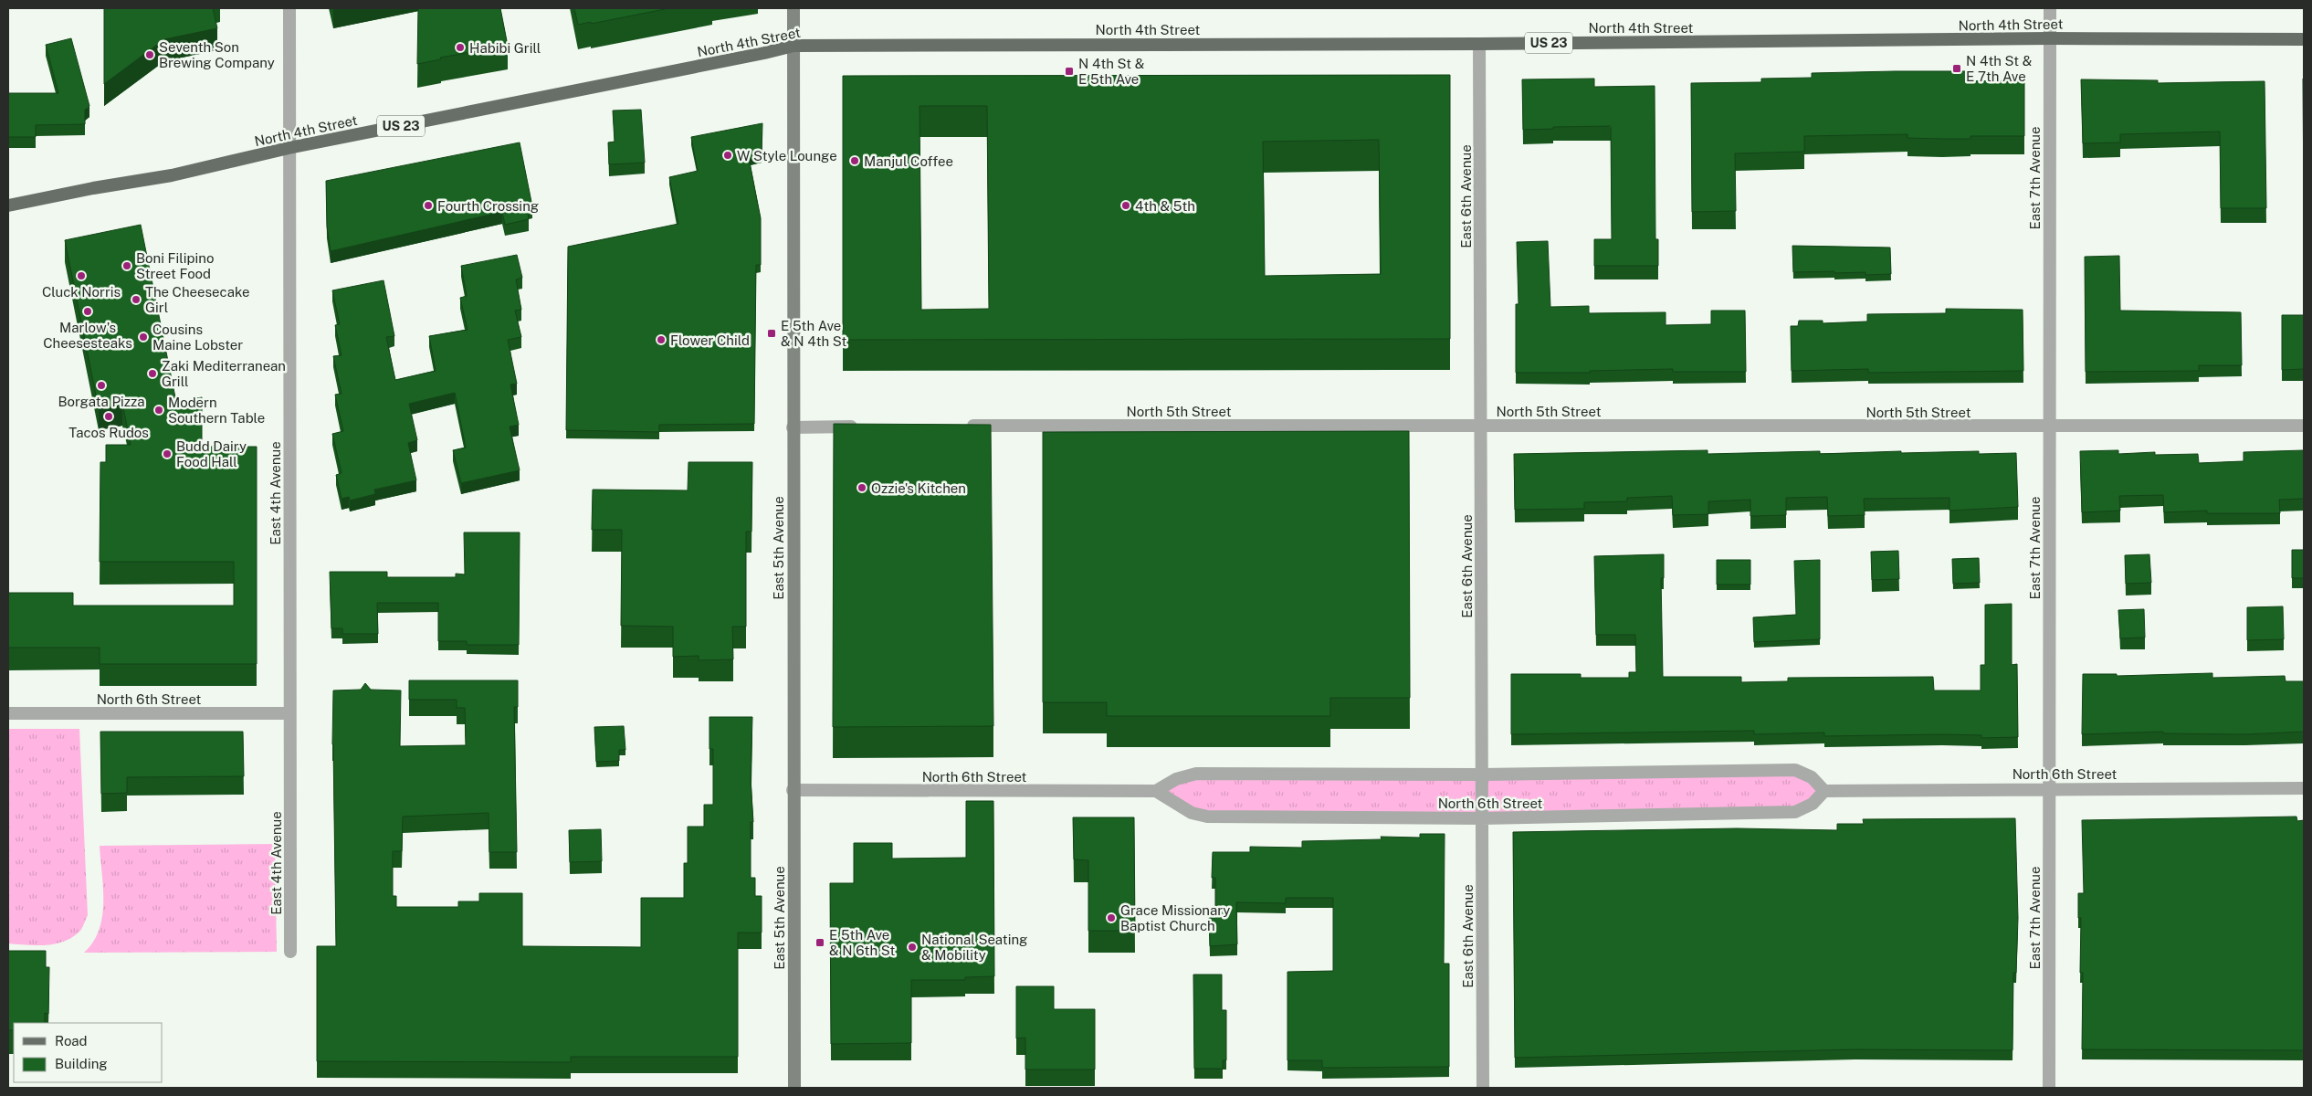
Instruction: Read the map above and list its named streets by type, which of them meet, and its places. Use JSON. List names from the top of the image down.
{
  "streets": {
    "main road": ["North 4th Street", "US 23", "East 5th Avenue"],
    "street": [
      "East 7th Avenue",
      "East 6th Avenue",
      "North 5th Street",
      "East 4th Avenue",
      "North 6th Street"
    ]
  },
  "crossings": [
    ["North 4th Street", "East 7th Avenue"],
    ["North 4th Street", "East 6th Avenue"],
    ["North 4th Street", "East 4th Avenue"],
    ["North 4th Street", "East 5th Avenue"],
    ["East 7th Avenue", "North 5th Street"],
    ["East 7th Avenue", "North 6th Street"],
    ["East 6th Avenue", "North 5th Street"],
    ["East 6th Avenue", "North 6th Street"],
    ["East 4th Avenue", "North 6th Street"],
    ["East 5th Avenue", "North 6th Street"]
  ],
  "places": {
    "other": [
      "Habibi Grill",
      "Seventh Son Brewing Company",
      "W Style Lounge",
      "Manjul Coffee",
      "Fourth Crossing",
      "4th & 5th",
      "Boni Filipino Street Food",
      "Cluck Norris",
      "The Cheesecake Girl",
      "Marlow's Cheesesteaks",
      "Cousins Maine Lobster",
      "Flower Child",
      "Zaki Mediterranean Grill",
      "Borgata Pizza",
      "Modern Southern Table",
      "Tacos Rudos",
      "Budd Dairy Food Hall",
      "Ozzie's Kitchen",
      "Grace Missionary Baptist Church",
      "National Seating & Mobility"
    ],
    "transit": [
      "N 4th St & E 7th Ave",
      "N 4th St & E 5th Ave",
      "E 5th Ave & N 4th St",
      "E 5th Ave & N 6th St"
    ]
  },
  "legend": ["Road", "Building"]
}
